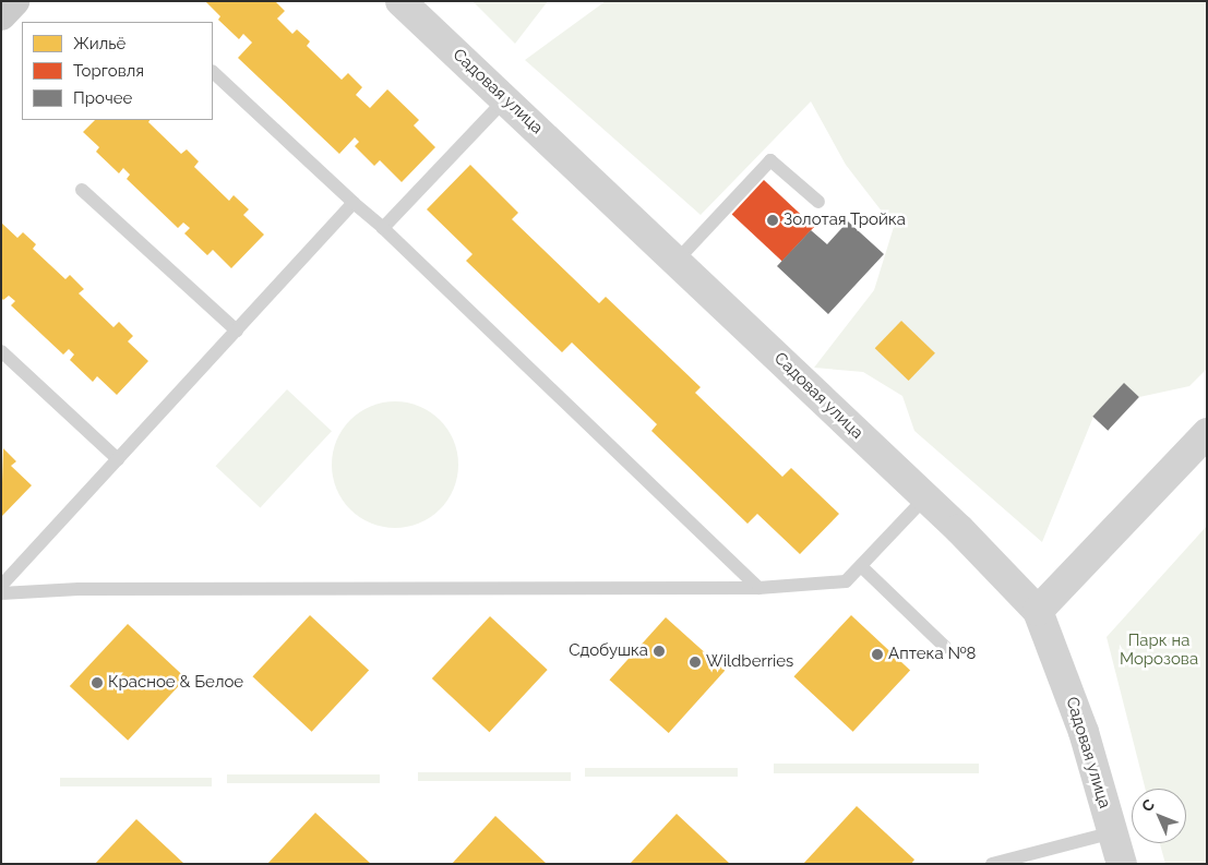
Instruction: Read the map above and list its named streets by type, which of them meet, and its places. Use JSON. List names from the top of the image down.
{
  "streets": {
    "street": ["Садовая улица"]
  },
  "parks": ["Парк на Морозова"],
  "places": [
    "Золотая Тройка",
    "Сдобушка",
    "Аптека №8",
    "Wildberries",
    "Красное & Белое"
  ],
  "legend": ["Жильё", "Торговля", "Прочее"],
  "north": "top left"
}
